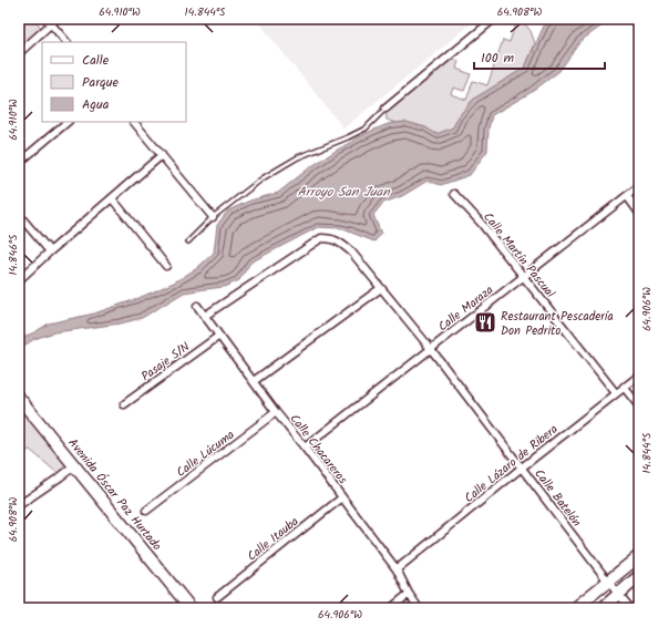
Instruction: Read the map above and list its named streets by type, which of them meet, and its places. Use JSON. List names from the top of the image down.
{
  "streets": {
    "main road": ["Avenida Óscar Paz Hurtado"],
    "street": [
      "Calle Martín Pascual",
      "Calle Maraza",
      "Pasaje S/N",
      "Calle Chacareros",
      "Calle Lúcuma",
      "Calle Lázaro de Ribera",
      "Calle Batelón",
      "Calle Itauba"
    ]
  },
  "crossings": [
    ["Calle Martín Pascual", "Calle Maraza"],
    ["Calle Martín Pascual", "Calle Lázaro de Ribera"],
    ["Calle Maraza", "Calle Chacareros"],
    ["Calle Maraza", "Calle Batelón"],
    ["Pasaje S/N", "Calle Chacareros"],
    ["Calle Chacareros", "Calle Lúcuma"],
    ["Calle Chacareros", "Calle Lázaro de Ribera"],
    ["Calle Chacareros", "Calle Batelón"],
    ["Calle Chacareros", "Calle Itauba"],
    ["Calle Lázaro de Ribera", "Calle Batelón"]
  ],
  "water": ["Arroyo San Juan"],
  "places": {
    "restaurant": ["Restaurant Pescadería Don Pedrito"]
  },
  "legend": ["Calle", "Parque", "Agua"],
  "scale_bar": "100 m",
  "coordinates": [
    "64.910°W",
    "14.844°S",
    "64.908°W",
    "14.846°S",
    "64.906°W"
  ]
}
